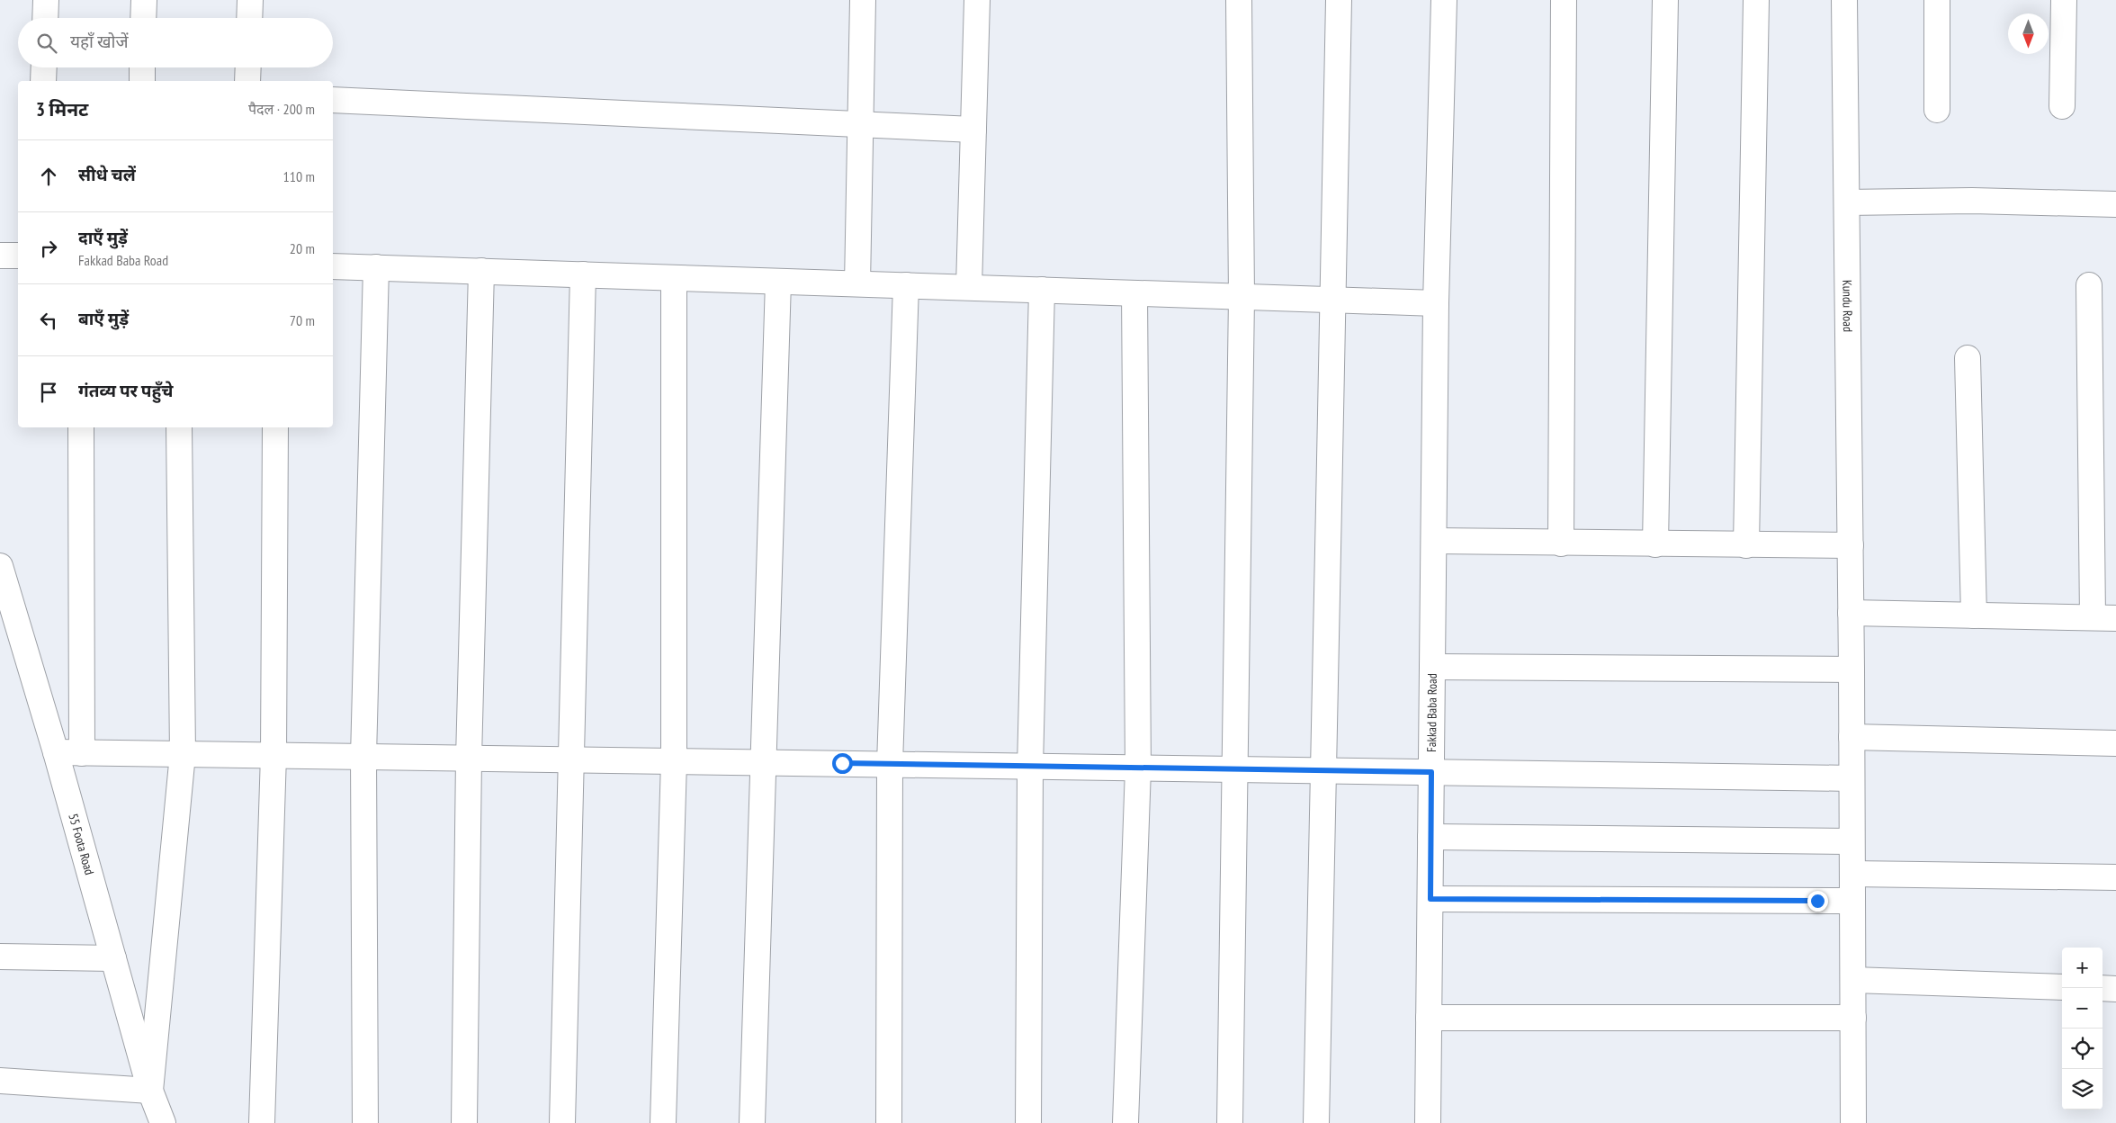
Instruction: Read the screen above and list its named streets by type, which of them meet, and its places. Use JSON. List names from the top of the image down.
{
  "streets": {
    "street": ["Kundu Road", "Fakkad Baba Road", "55 Foota Road"]
  },
  "north": "bottom",
  "page": {
    "search": "यहाँ खोजें",
    "heading": ["3 मिनट", "पैदल · 200 m"],
    "list": [
      ["सीधे चलें", "110 m"],
      ["दाएँ मुड़ें", "Fakkad Baba Road", "20 m"],
      ["बाएँ मुड़ें", "70 m"],
      "गंतव्य पर पहुँचे"
    ],
    "map_buttons": ["+", "−"]
  }
}
